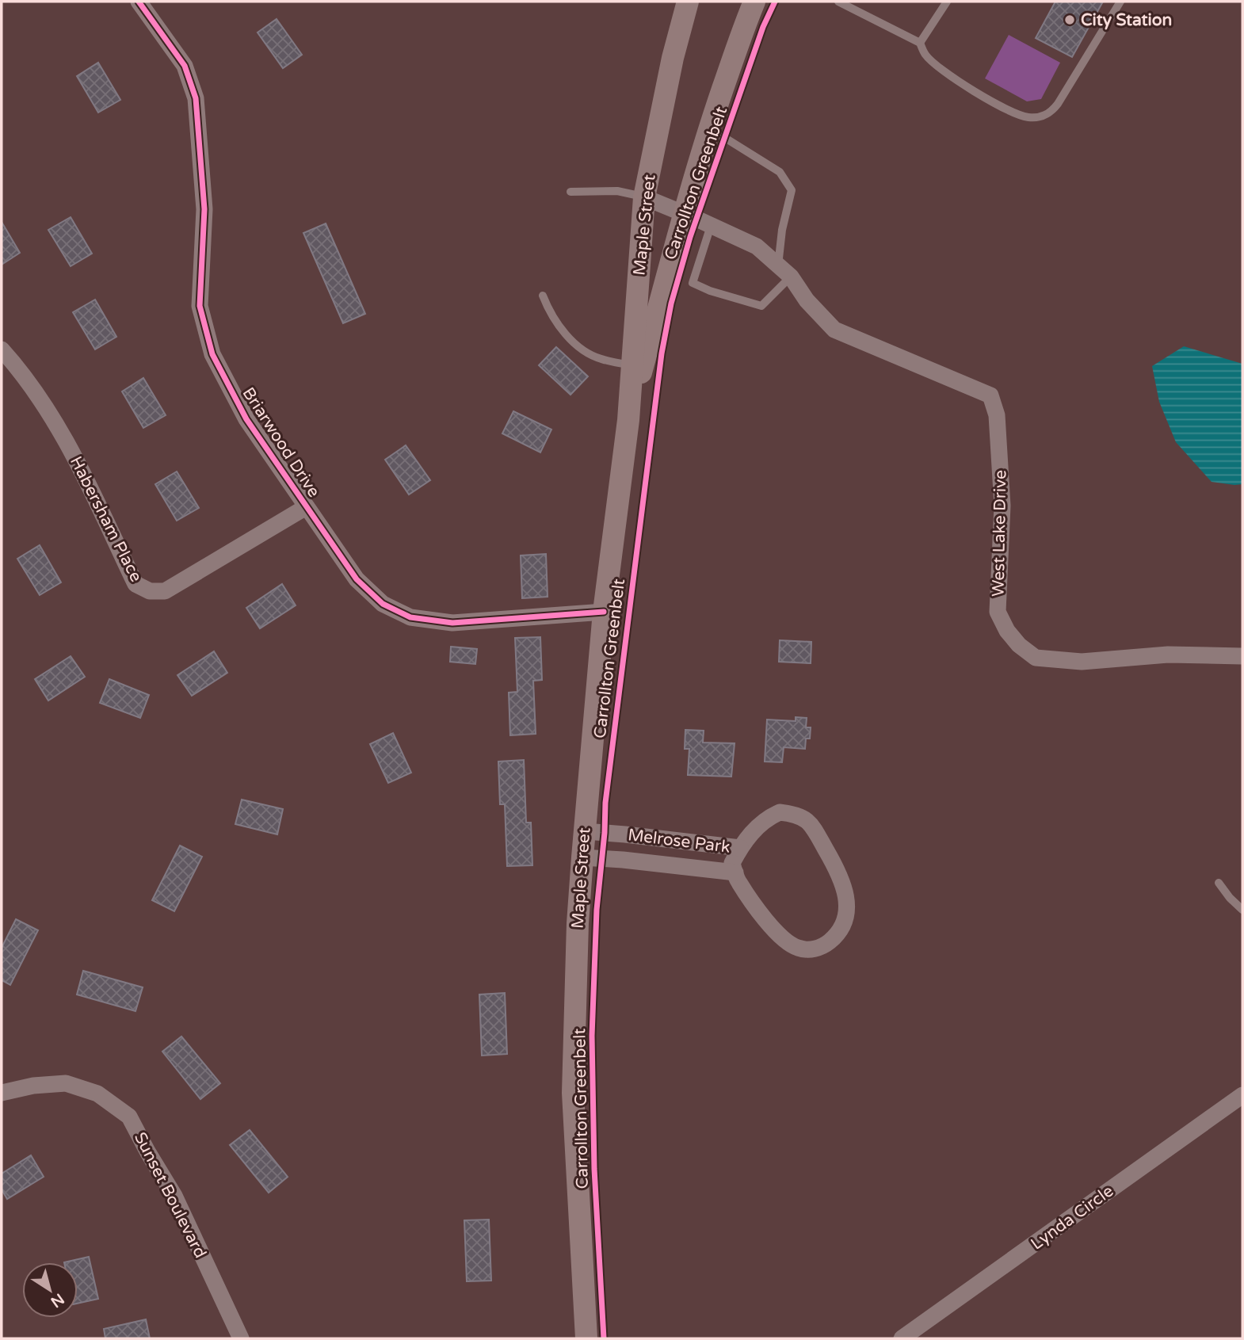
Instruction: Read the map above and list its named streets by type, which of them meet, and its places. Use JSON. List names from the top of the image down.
{
  "streets": {
    "main road": ["Maple Street"],
    "street": [
      "Briarwood Drive",
      "Habersham Place",
      "West Lake Drive",
      "Melrose Park",
      "Sunset Boulevard",
      "Lynda Circle"
    ],
    "cycle path": ["Carrollton Greenbelt"]
  },
  "crossings": [
    ["Maple Street", "Briarwood Drive"],
    ["Maple Street", "West Lake Drive"],
    ["Maple Street", "Melrose Park"],
    ["Briarwood Drive", "Habersham Place"]
  ],
  "places": ["City Station"],
  "north": "bottom right"
}
